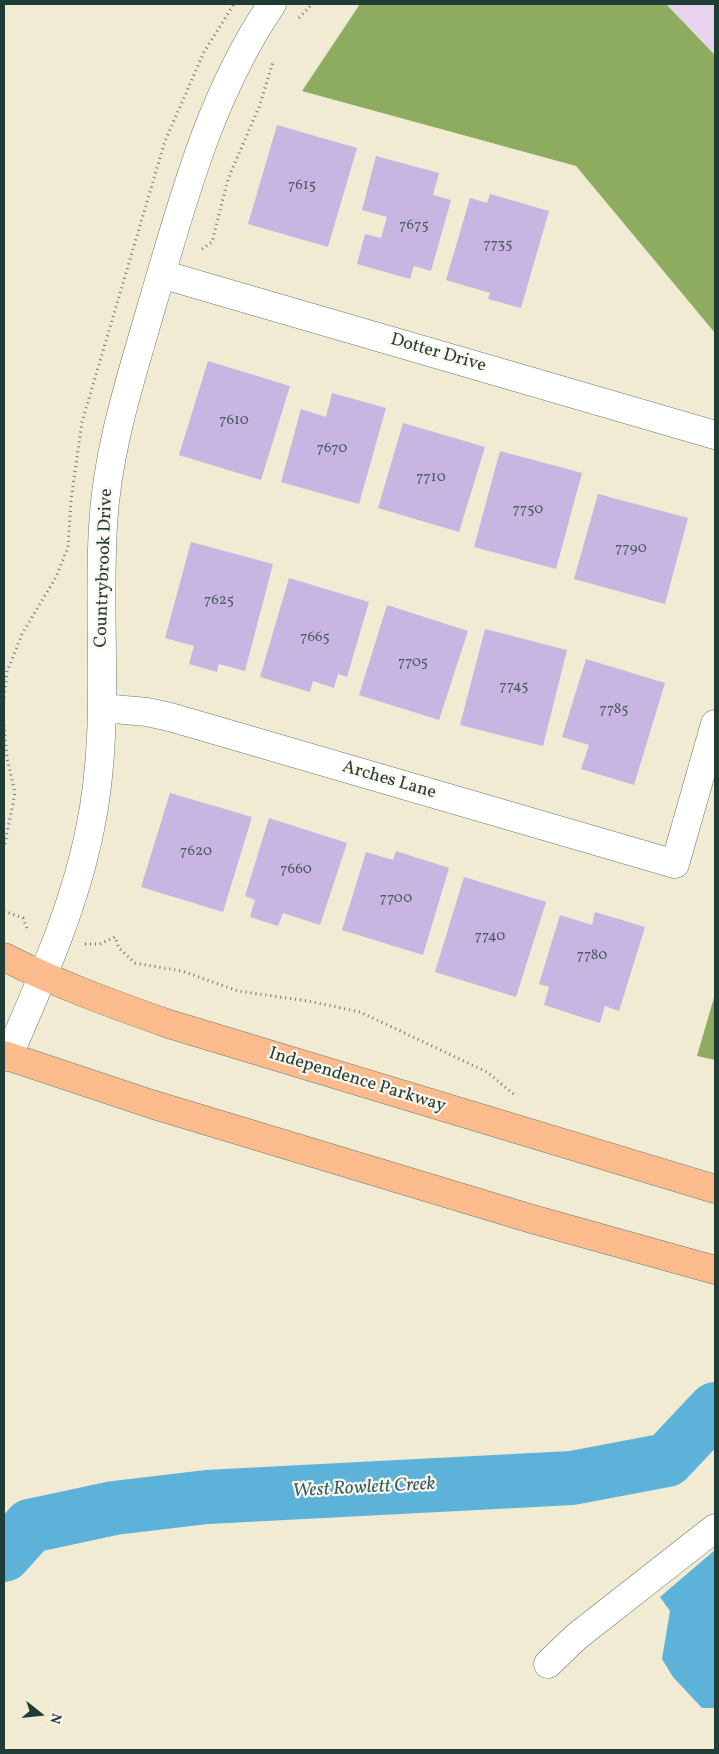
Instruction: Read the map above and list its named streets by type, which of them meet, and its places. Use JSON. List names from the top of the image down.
{
  "streets": {
    "main road": ["Independence Parkway"],
    "street": ["Dotter Drive", "Countrybrook Drive", "Arches Lane"]
  },
  "crossings": [
    ["Dotter Drive", "Countrybrook Drive"],
    ["Countrybrook Drive", "Arches Lane"],
    ["Countrybrook Drive", "Independence Parkway"]
  ],
  "water": ["West Rowlett Creek"],
  "house_numbers": [
    "7615",
    "7675",
    "7735",
    "7610",
    "7670",
    "7710",
    "7750",
    "7790",
    "7625",
    "7665",
    "7705",
    "7745",
    "7785",
    "7620",
    "7660",
    "7700",
    "7740",
    "7780"
  ],
  "north": "right"
}
